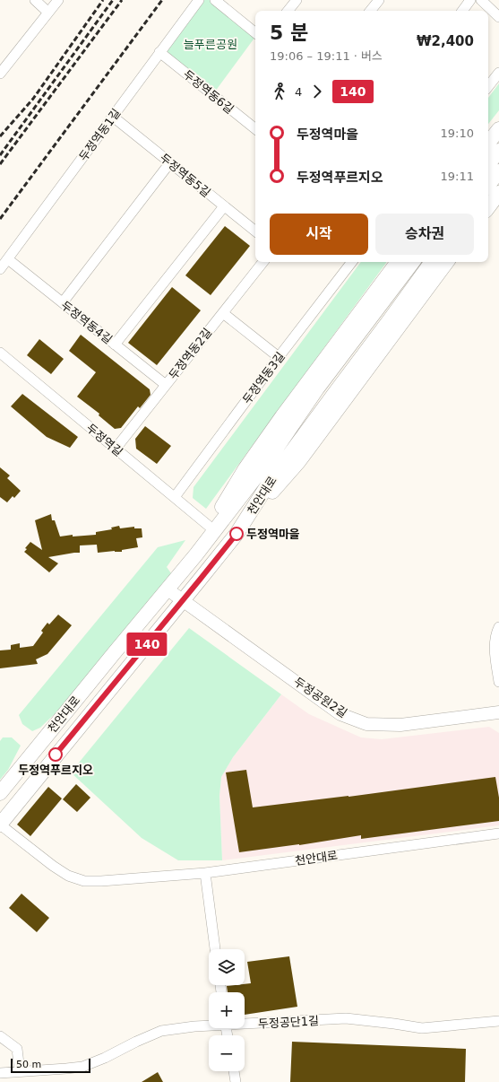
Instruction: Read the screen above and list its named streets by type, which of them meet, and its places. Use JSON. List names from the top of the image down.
{
  "streets": {
    "main road": ["천안대로"],
    "street": [
      "두정역동6길",
      "두정역동1길",
      "두정역동5길",
      "두정역동4길",
      "두정역동2길",
      "두정역동3길",
      "두정역길",
      "두정공원2길",
      "두정공단1길"
    ]
  },
  "crossings": [
    ["두정역동6길", "두정역동1길"],
    ["두정역동1길", "두정역동5길"],
    ["두정역동1길", "두정역동4길"],
    ["두정역동4길", "두정역동2길"],
    ["두정역동2길", "두정역길"],
    ["두정역동3길", "두정역길"],
    ["천안대로", "두정공원2길"]
  ],
  "parks": ["늘푸른공원"],
  "places": ["두정역마을", "두정역푸르지오"],
  "lines": ["bus line 140"],
  "scale_bar": "50 m",
  "page": {
    "on_map": "140",
    "heading": ["5 분", "19:06 – 19:11 · 버스", "₩2,400"],
    "legs": ["4", "140"],
    "list": [
      {
        "name": "두정역마을",
        "value": "19:10"
      },
      {
        "name": "두정역푸르지오",
        "value": "19:11"
      }
    ],
    "buttons": ["시작", "승차권"],
    "map_buttons": ["+", "−"],
    "scale": "50 m"
  }
}
